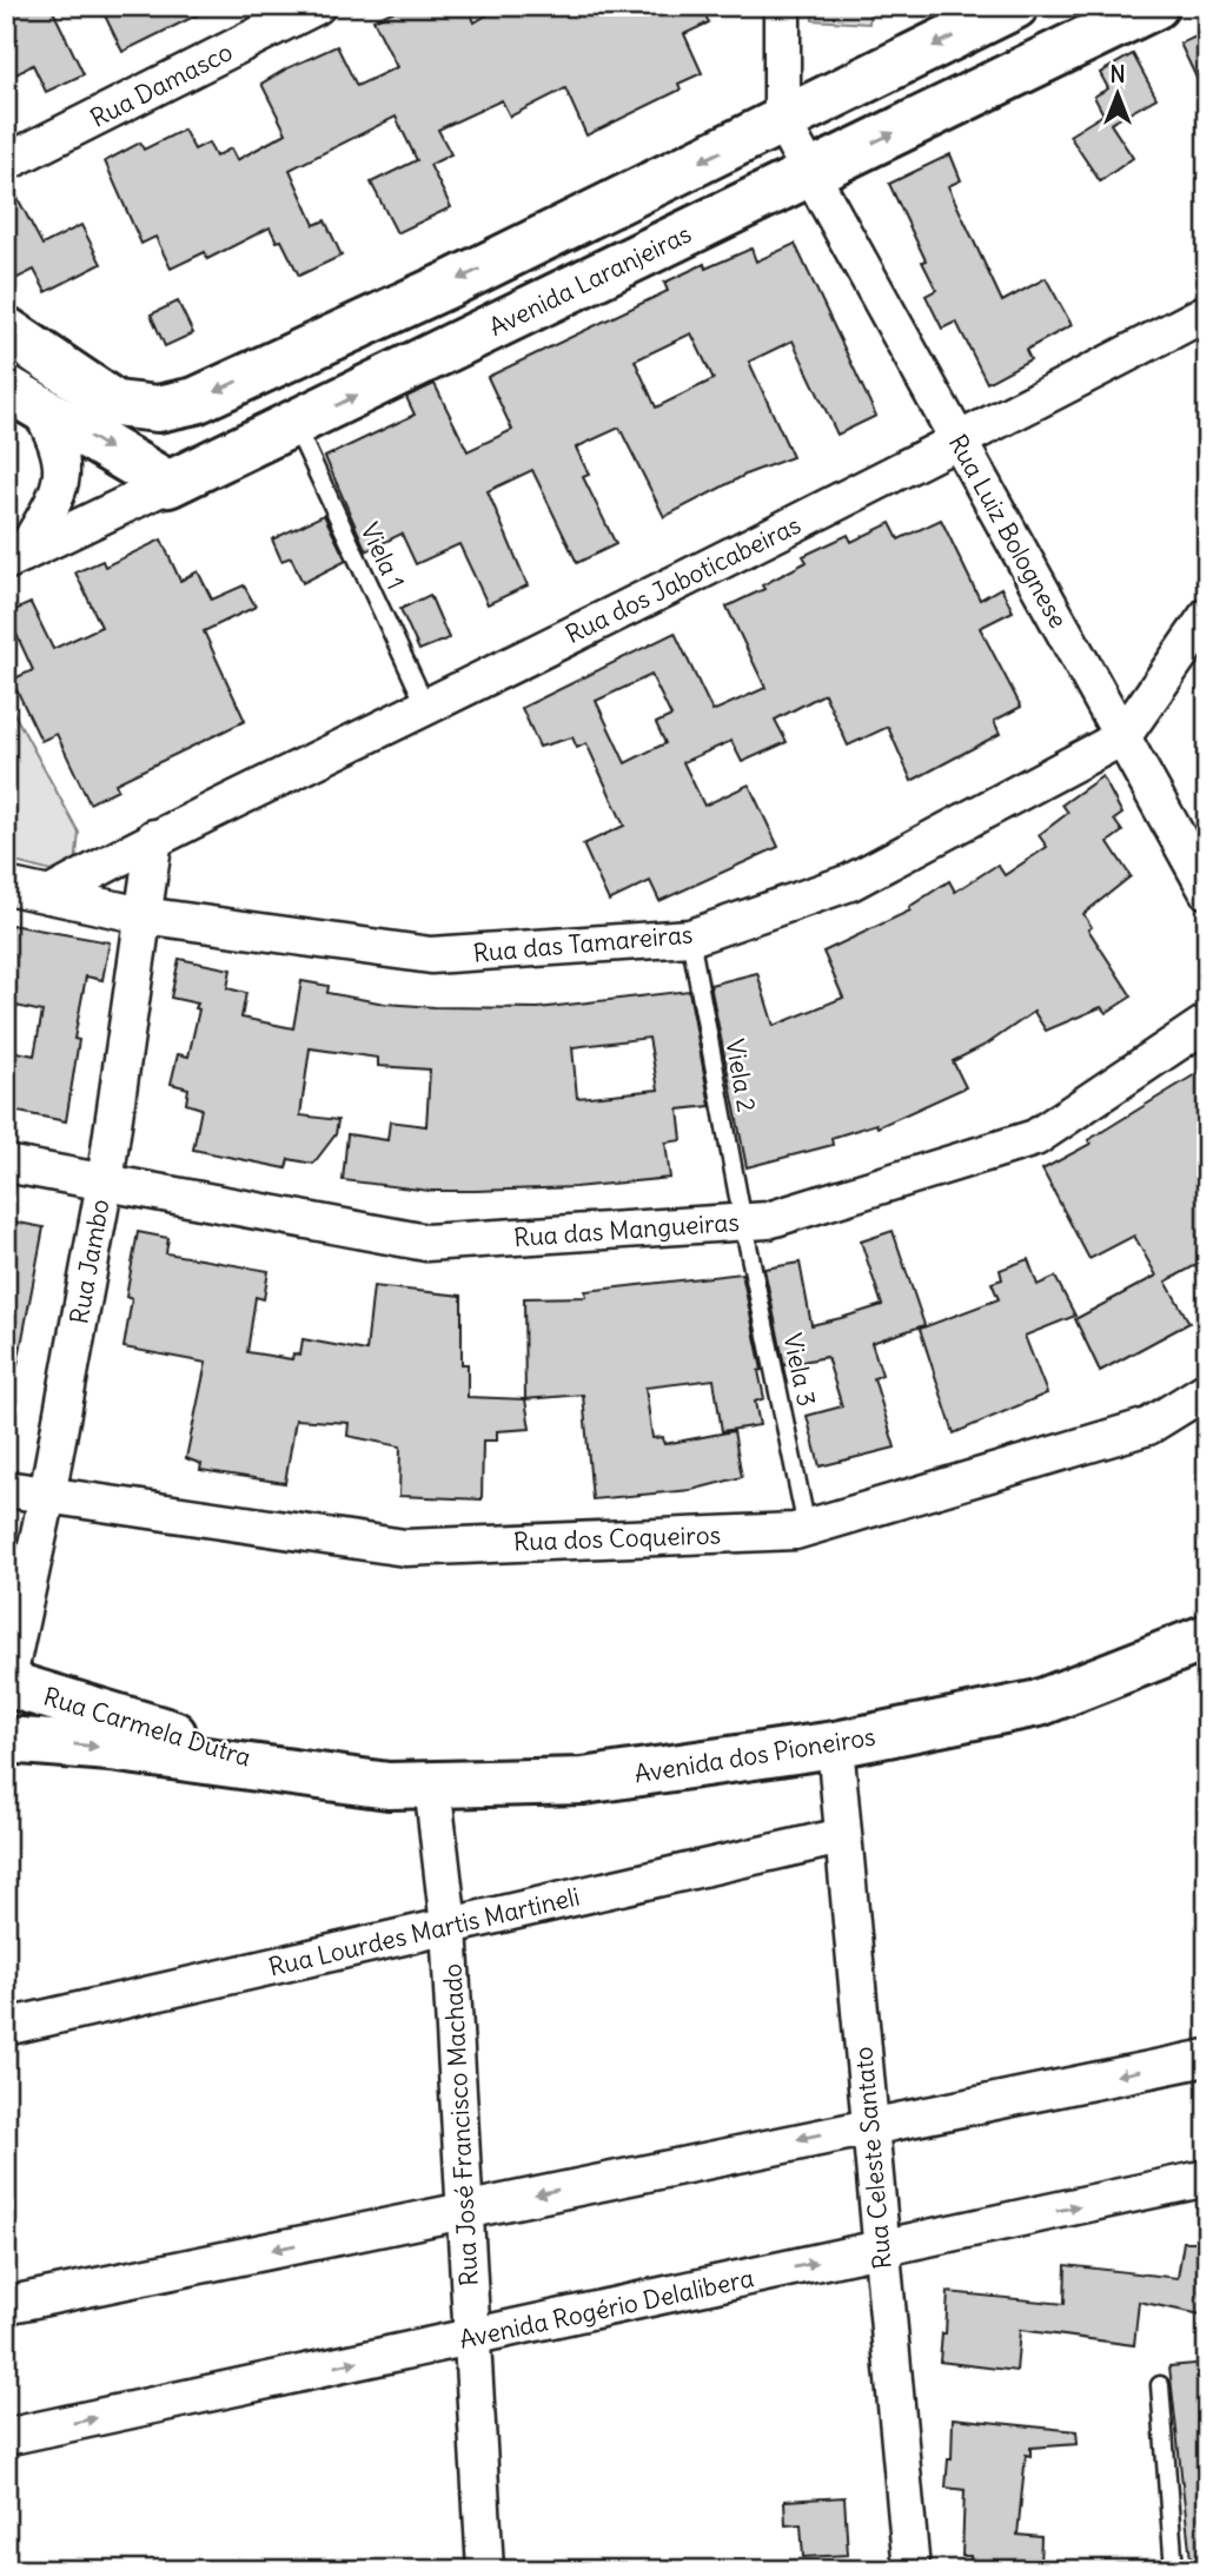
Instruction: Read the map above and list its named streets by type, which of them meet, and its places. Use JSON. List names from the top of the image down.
{
  "streets": {
    "main road": ["Avenida Laranjeiras", "Rua Carmela Dutra", "Avenida dos Pioneiros"],
    "street": [
      "Rua Damasco",
      "Rua Luiz Bolognese",
      "Rua dos Jaboticabeiras",
      "Rua das Tamareiras",
      "Rua das Mangueiras",
      "Rua Jambo",
      "Rua dos Coqueiros",
      "Rua Lourdes Martis Martineli",
      "Rua José Francisco Machado",
      "Rua Celeste Santato",
      "Avenida Rogério Delalibera"
    ],
    "lane": ["Viela 1", "Viela 2", "Viela 3"]
  },
  "crossings": [
    ["Avenida Laranjeiras", "Rua Luiz Bolognese"],
    ["Avenida Laranjeiras", "Viela 1"],
    ["Rua Luiz Bolognese", "Rua dos Jaboticabeiras"],
    ["Rua Luiz Bolognese", "Rua das Tamareiras"],
    ["Viela 1", "Rua dos Jaboticabeiras"],
    ["Rua dos Jaboticabeiras", "Rua das Tamareiras"],
    ["Rua dos Jaboticabeiras", "Rua Jambo"],
    ["Rua das Tamareiras", "Viela 2"],
    ["Rua das Tamareiras", "Rua Jambo"],
    ["Viela 2", "Rua das Mangueiras"],
    ["Viela 2", "Viela 3"],
    ["Rua das Mangueiras", "Rua Jambo"],
    ["Rua das Mangueiras", "Viela 3"],
    ["Rua Jambo", "Rua dos Coqueiros"],
    ["Rua Jambo", "Rua Carmela Dutra"],
    ["Viela 3", "Rua dos Coqueiros"],
    ["Rua Carmela Dutra", "Avenida dos Pioneiros"],
    ["Avenida dos Pioneiros", "Rua José Francisco Machado"],
    ["Avenida dos Pioneiros", "Rua Celeste Santato"],
    ["Rua Lourdes Martis Martineli", "Rua José Francisco Machado"],
    ["Rua Lourdes Martis Martineli", "Rua Celeste Santato"],
    ["Rua José Francisco Machado", "Avenida Rogério Delalibera"],
    ["Rua Celeste Santato", "Avenida Rogério Delalibera"]
  ],
  "north": "top"
}
